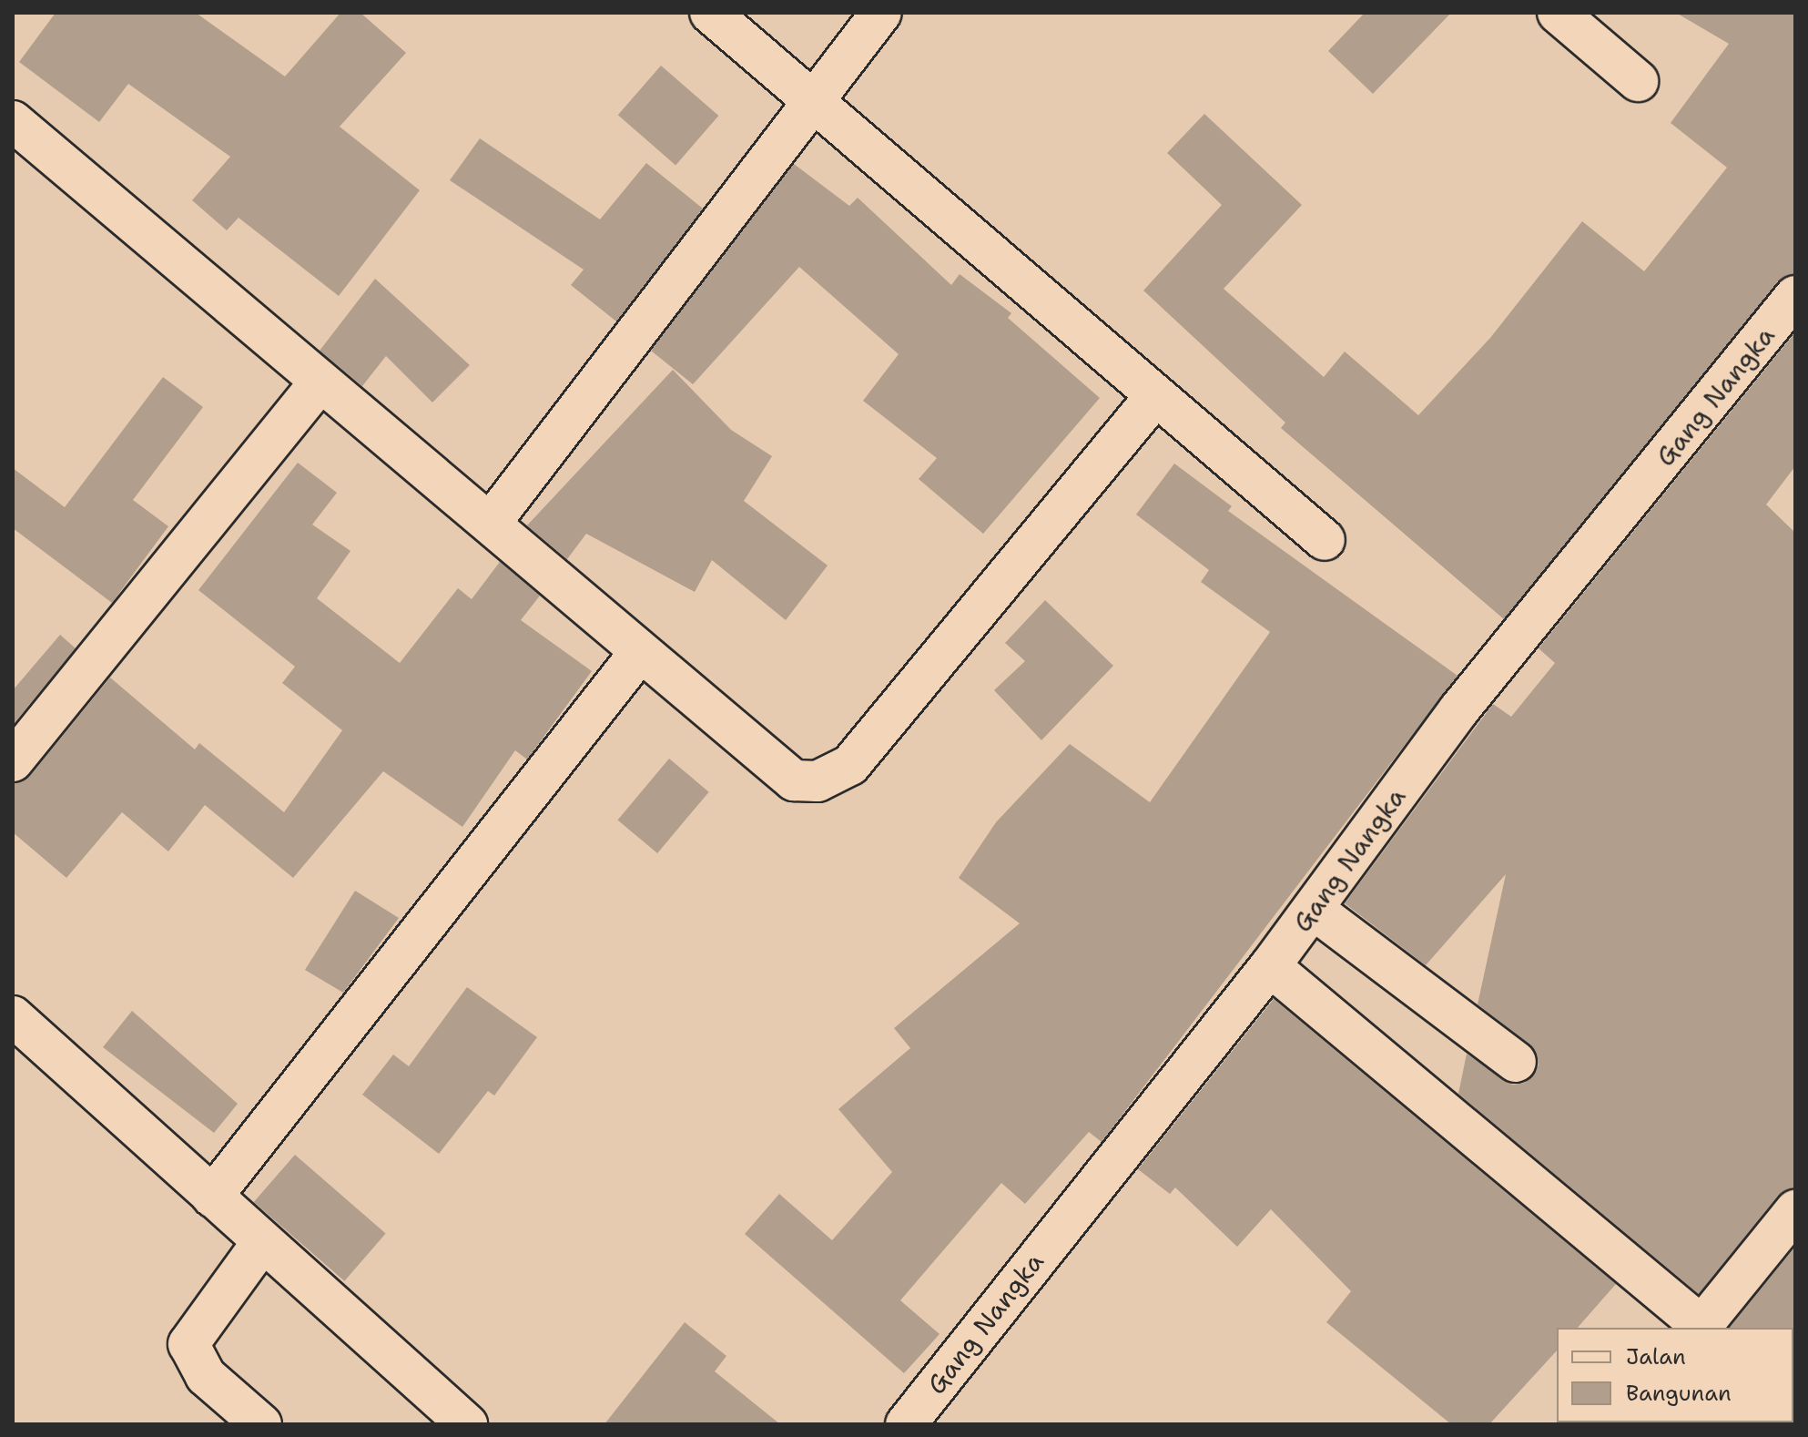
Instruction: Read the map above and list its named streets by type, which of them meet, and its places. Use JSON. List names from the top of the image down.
{
  "streets": {
    "street": ["Gang Nangka"]
  },
  "legend": ["Jalan", "Bangunan"]
}
